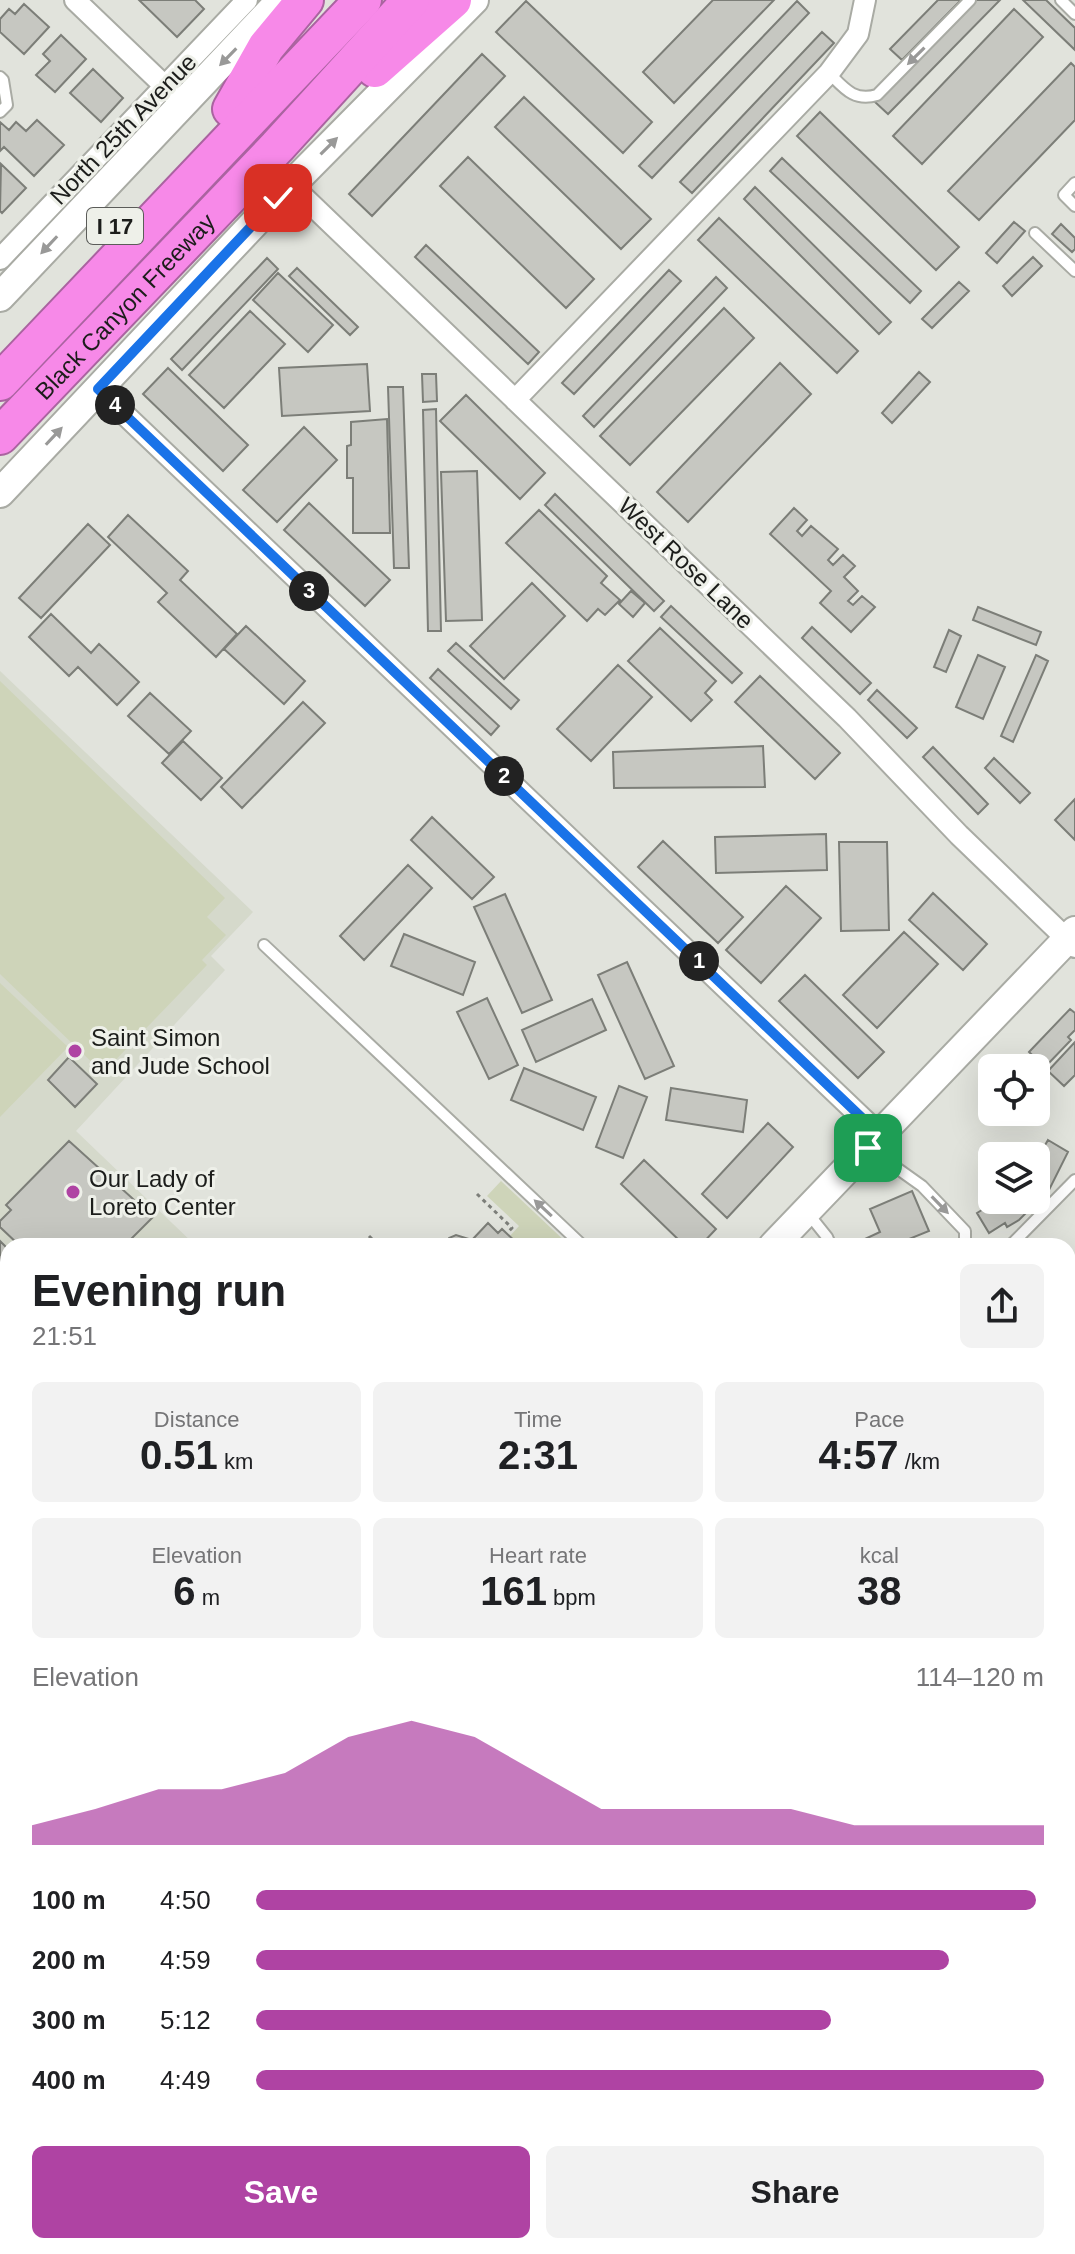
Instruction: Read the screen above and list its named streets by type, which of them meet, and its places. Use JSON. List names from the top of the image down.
{
  "streets": {
    "highway": ["I 17", "Black Canyon Freeway"],
    "street": ["North 25th Avenue", "West Rose Lane"]
  },
  "places": ["Saint Simon and Jude School", "Our Lady of Loreto Center"],
  "page": {
    "pins": [
      "4",
      "3",
      "2",
      "1"
    ],
    "heading": ["Evening run", "21:51"],
    "stats": [
      ["Distance", "0.51 km"],
      ["Time", "2:31"],
      ["Pace", "4:57 /km"],
      ["Elevation", "6 m"],
      ["Heart rate", "161 bpm"],
      ["kcal", "38"]
    ],
    "chart": ["Elevation", "114–120 m"],
    "list": [
      {
        "name": "100 m",
        "note": "4:50"
      },
      {
        "name": "200 m",
        "note": "4:59"
      },
      {
        "name": "300 m",
        "note": "5:12"
      },
      {
        "name": "400 m",
        "note": "4:49"
      }
    ],
    "buttons": ["Save", "Share"]
  }
}
